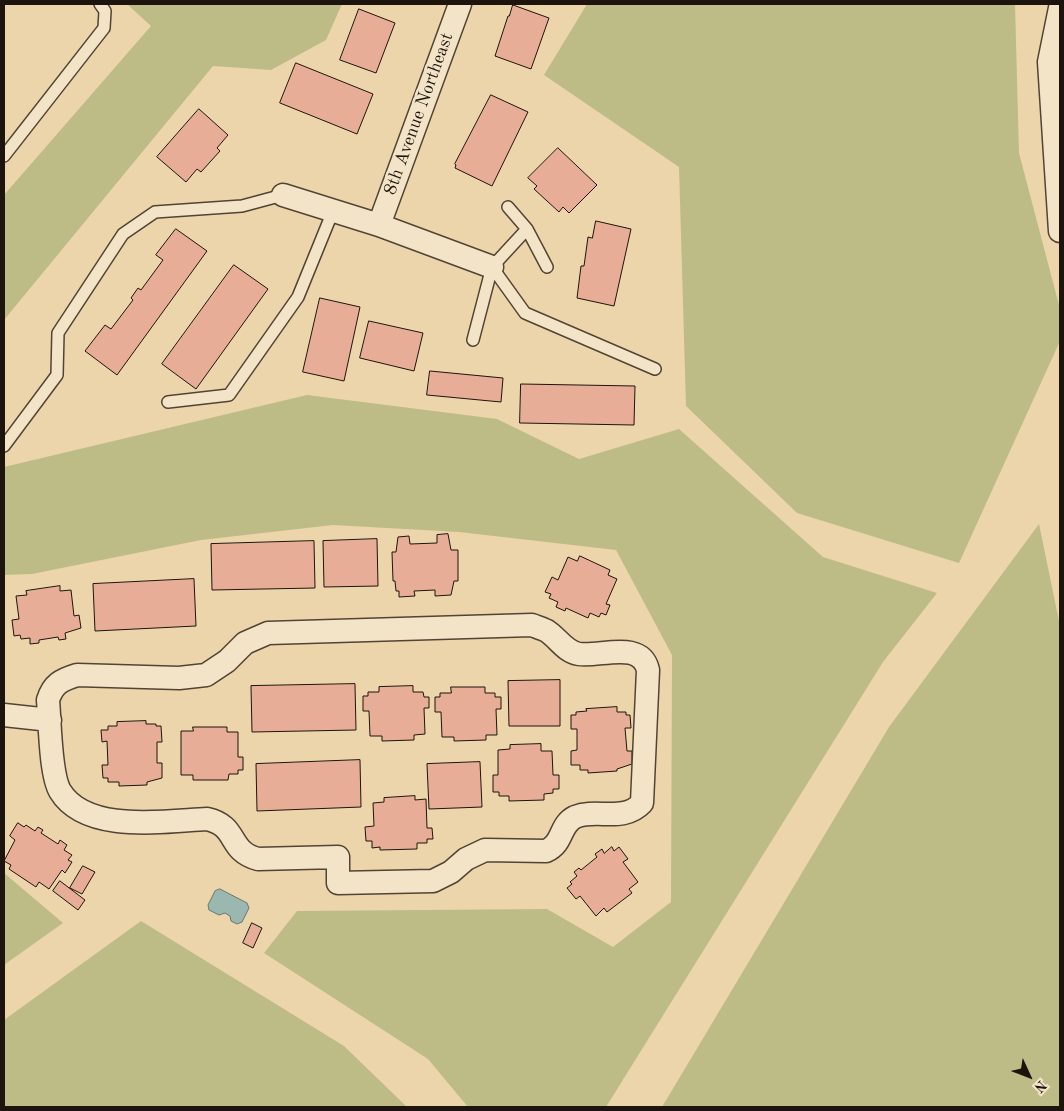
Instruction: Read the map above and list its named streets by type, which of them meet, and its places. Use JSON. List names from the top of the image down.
{
  "streets": {
    "street": ["8th Avenue Northeast"]
  },
  "north": "bottom right"
}
